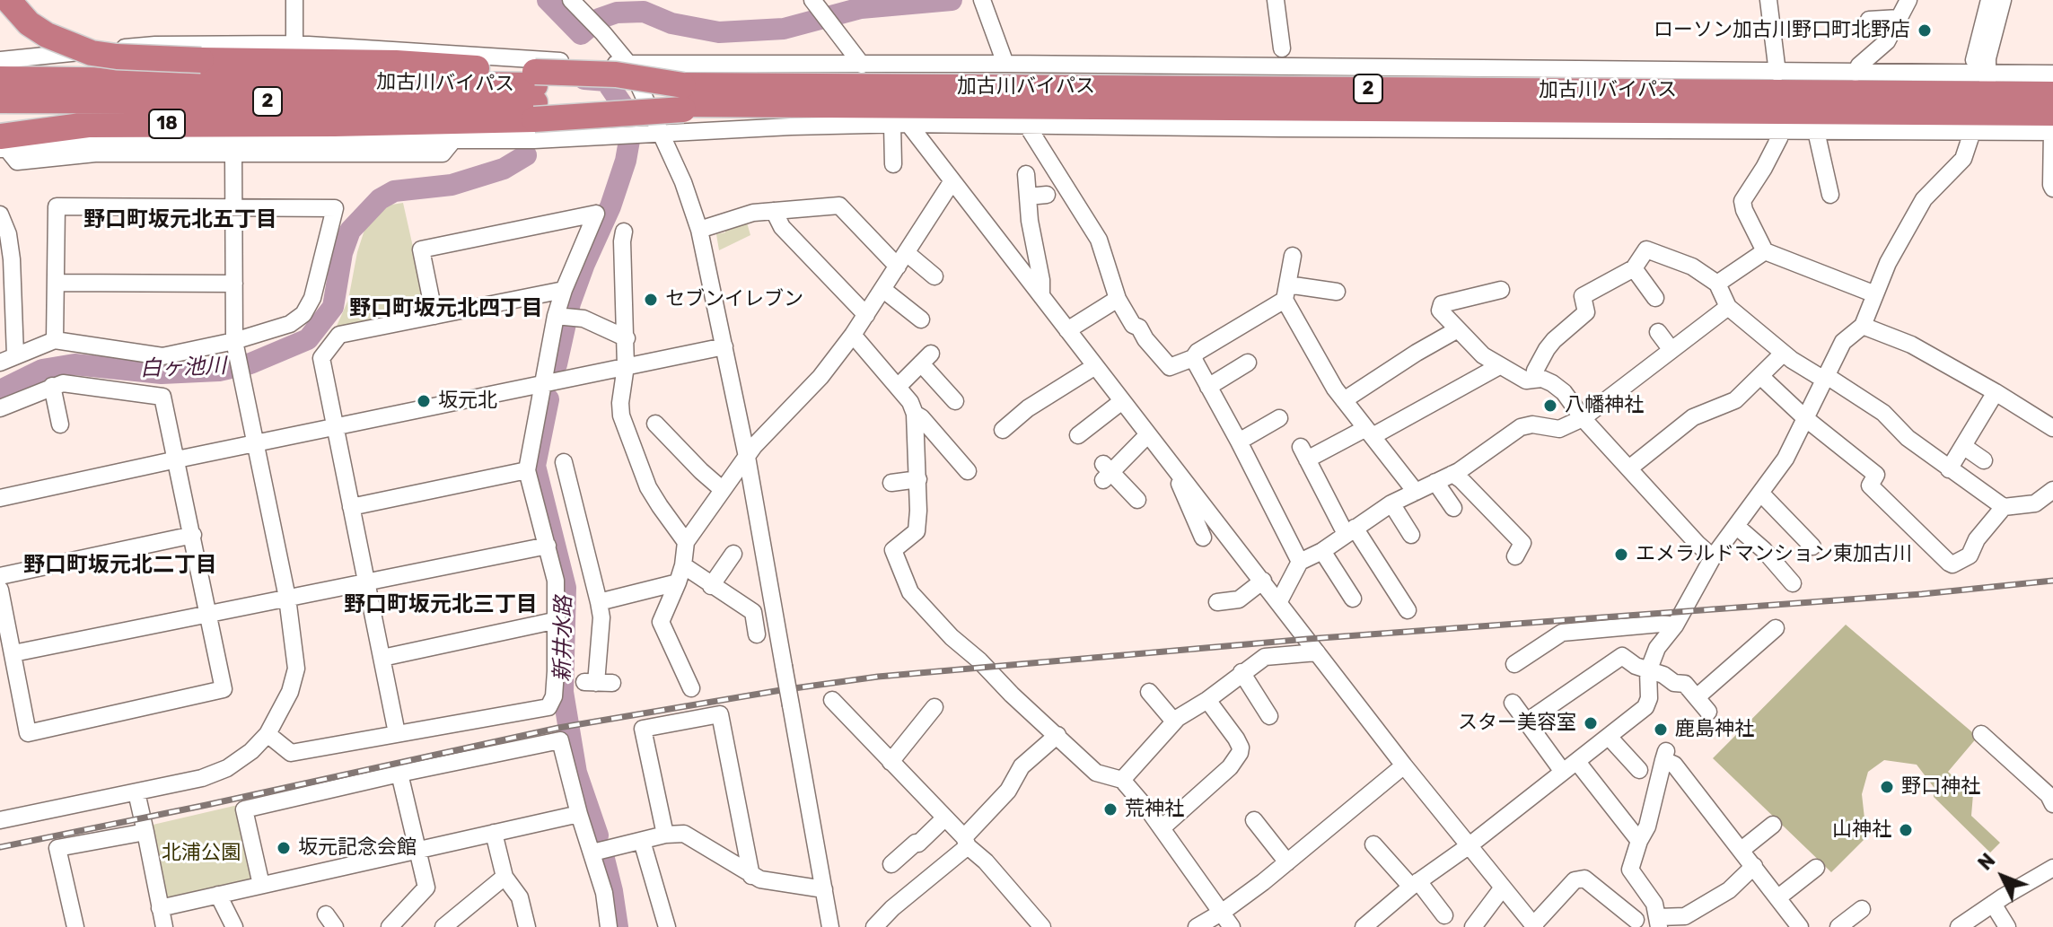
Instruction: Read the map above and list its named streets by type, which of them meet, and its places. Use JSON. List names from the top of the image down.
{
  "streets": {
    "highway": ["加古川バイパス", "2", "18"]
  },
  "crossings": [
    ["加古川バイパス", "2"],
    ["2", "18"]
  ],
  "districts": [
    "野口町坂元北五丁目",
    "野口町坂元北四丁目",
    "野口町坂元北二丁目",
    "野口町坂元北三丁目"
  ],
  "water": ["白ヶ池川", "新井水路"],
  "parks": ["北浦公園"],
  "places": [
    "ローソン加古川野口町北野店",
    "セブンイレブン",
    "坂元北",
    "八幡神社",
    "エメラルドマンション東加古川",
    "スター美容室",
    "鹿島神社",
    "野口神社",
    "荒神社",
    "山神社",
    "坂元記念会館"
  ],
  "north": "top left"
}
